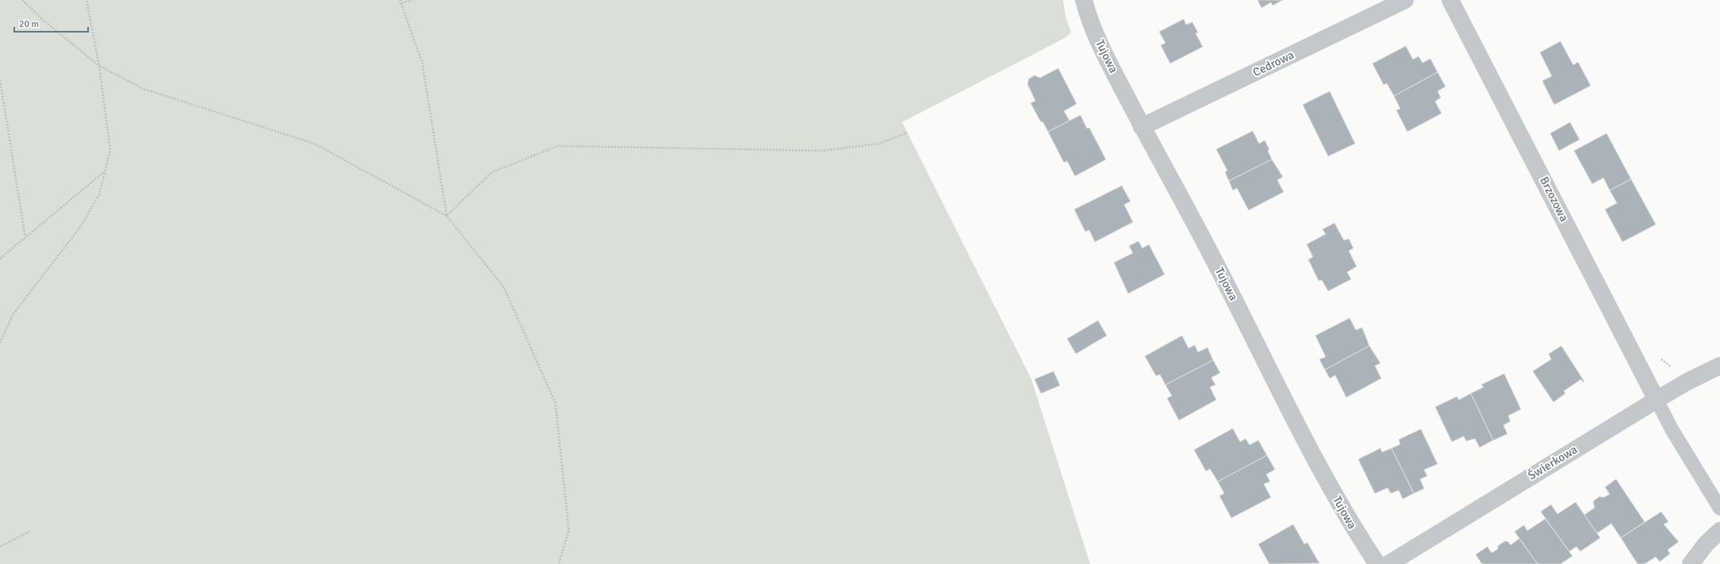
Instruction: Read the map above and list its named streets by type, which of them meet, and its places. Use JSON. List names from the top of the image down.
{
  "streets": {
    "street": [
      "Tujowa",
      "Cedrowa",
      "Brzozowa",
      "Świerkowa"
    ]
  },
  "crossings": [
    ["Tujowa", "Cedrowa"],
    ["Brzozowa", "Świerkowa"]
  ],
  "scale_bar": "20 m"
}
